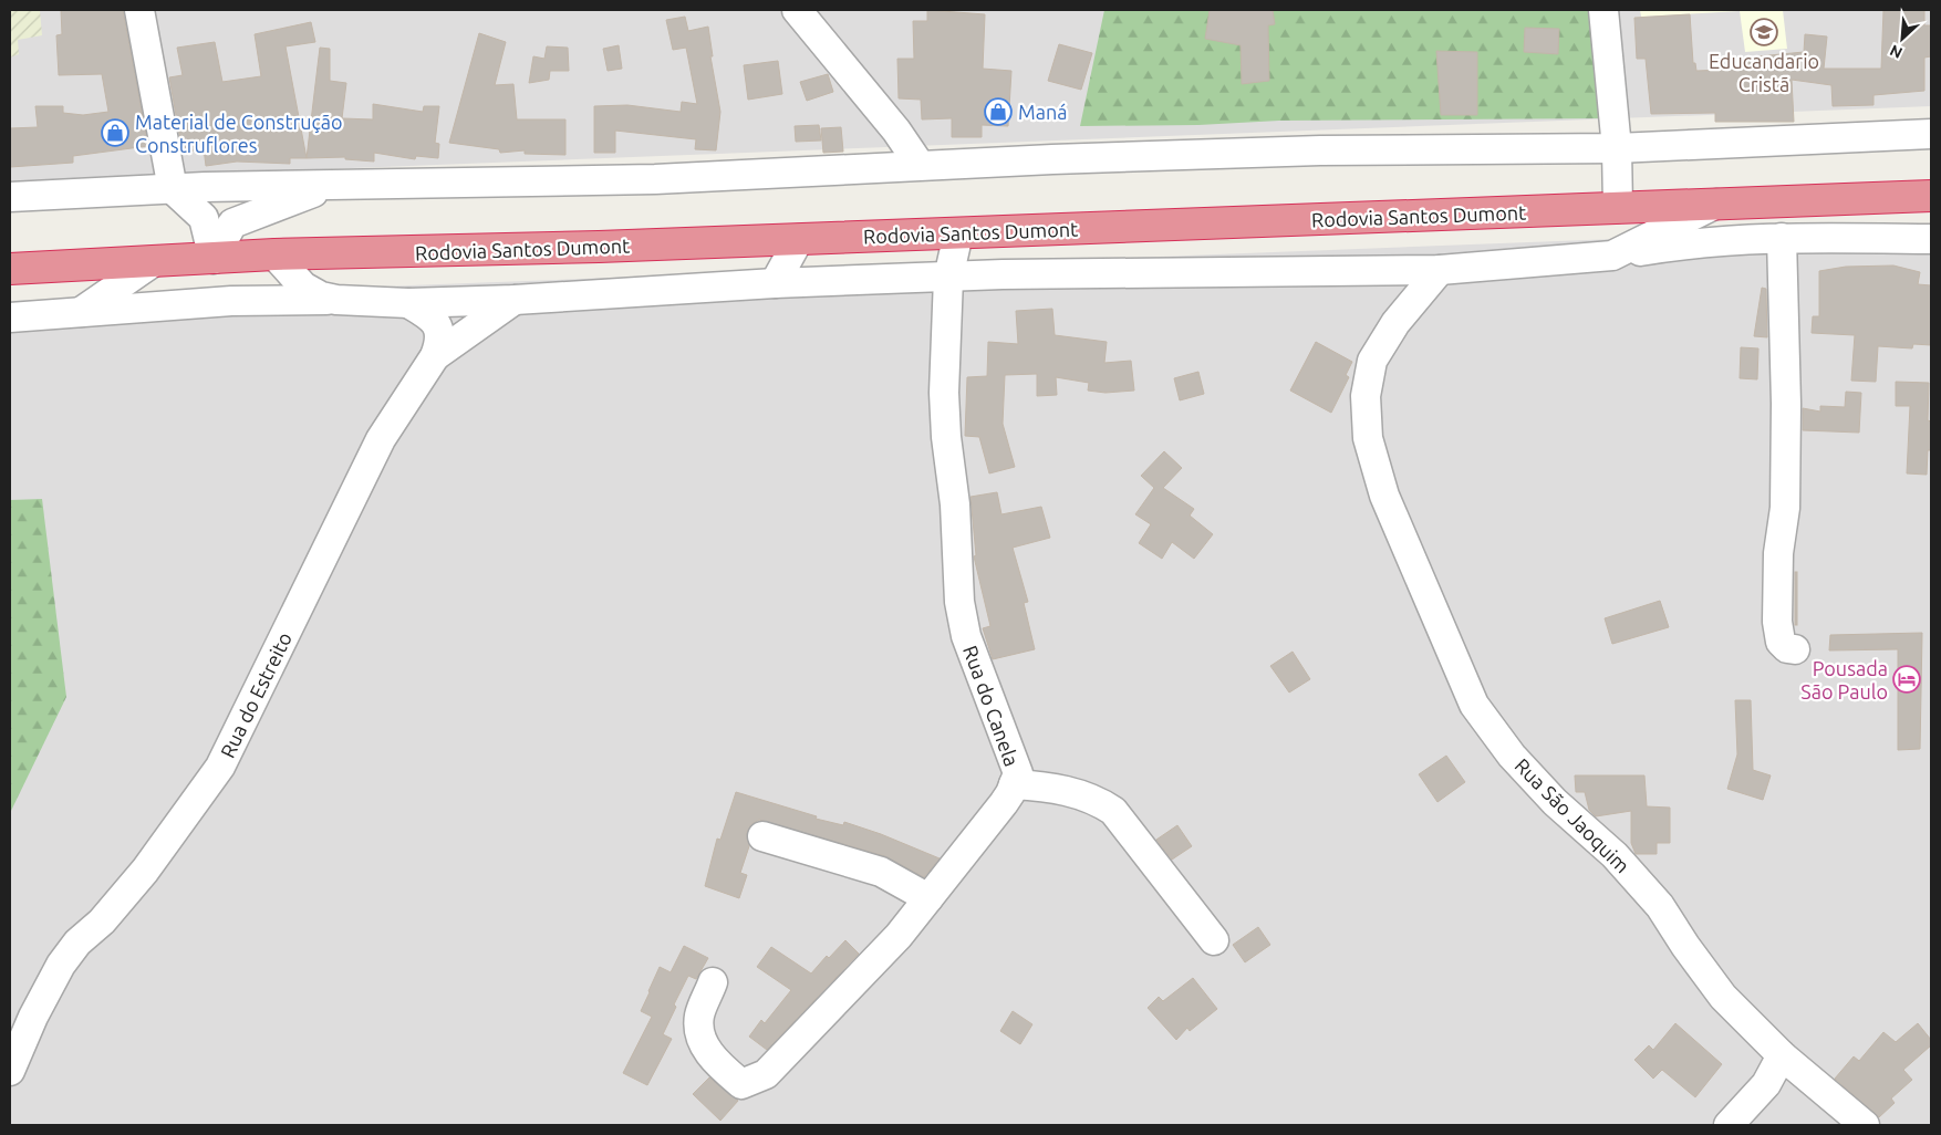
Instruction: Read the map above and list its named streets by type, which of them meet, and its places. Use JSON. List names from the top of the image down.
{
  "streets": {
    "highway": ["Rodovia Santos Dumont"],
    "street": ["Rua do Estreito", "Rua do Canela", "Rua São Jaoquim"]
  },
  "crossings": [
    ["Rodovia Santos Dumont", "Rua do Canela"]
  ],
  "places": {
    "school or university": ["Educandario Cristã"],
    "shop": ["Maná", "Material de Construção Construflores"],
    "hotel": ["Pousada São Paulo"]
  },
  "north": "bottom left"
}
